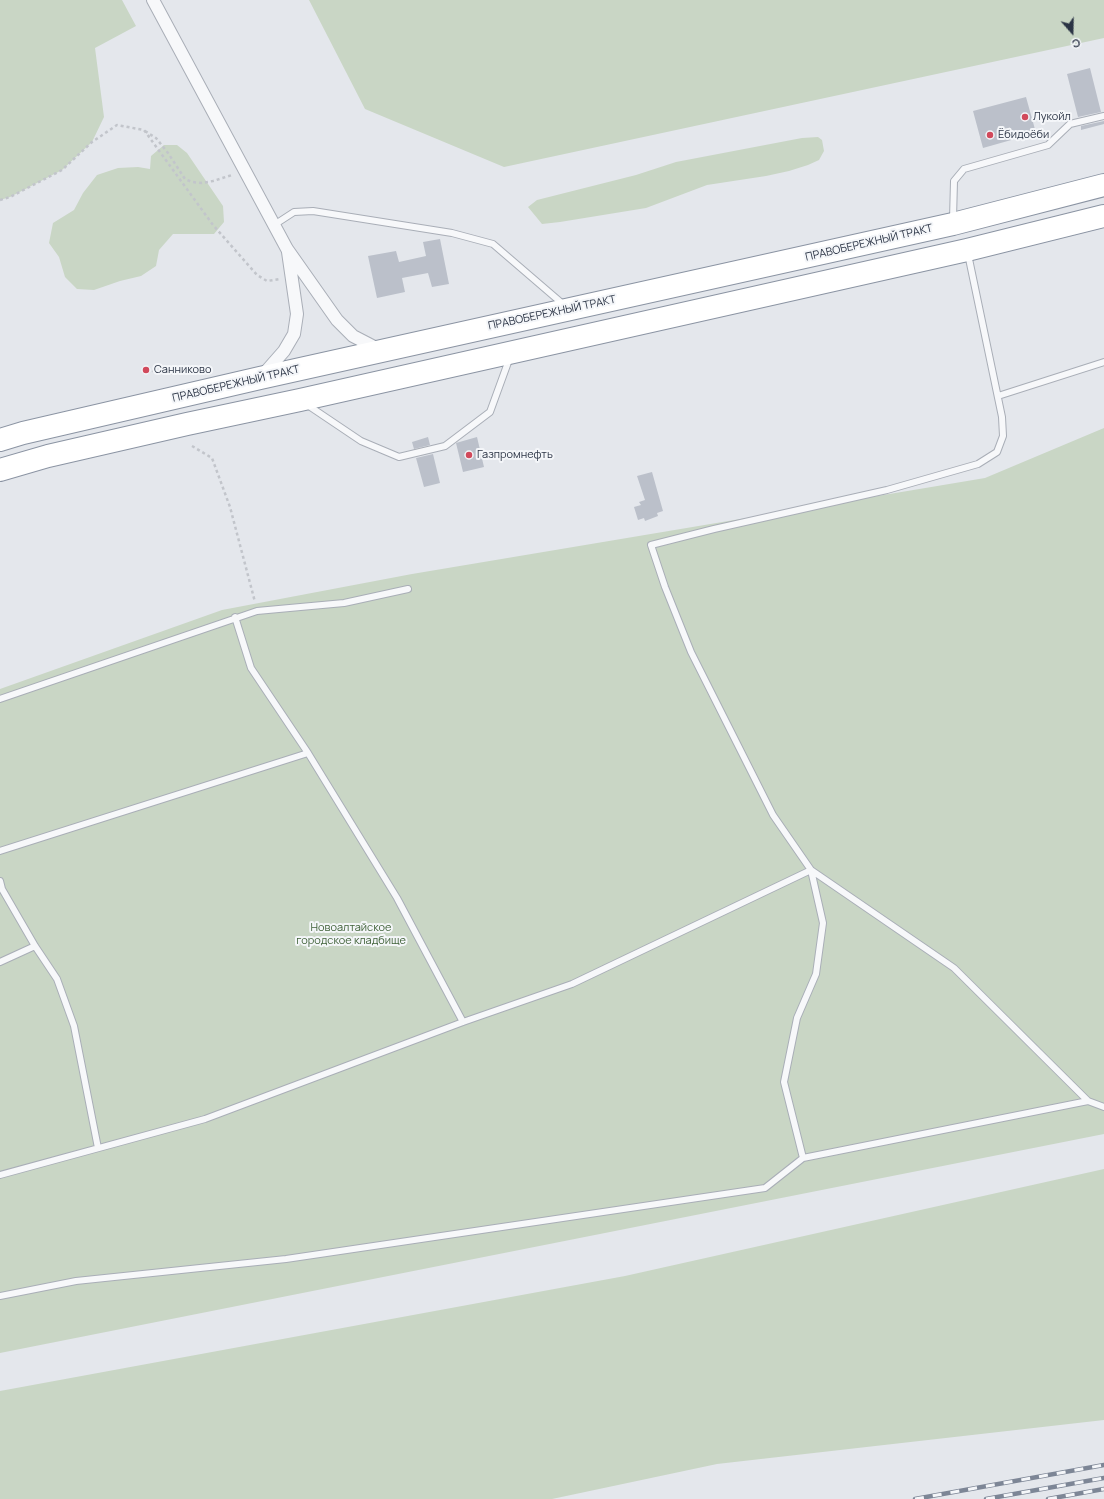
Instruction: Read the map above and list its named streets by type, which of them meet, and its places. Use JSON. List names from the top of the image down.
{
  "streets": {
    "highway": ["ПРАВОБЕРЕЖНЫЙ ТРАКТ"]
  },
  "parks": ["Новоалтайское городское кладбище"],
  "places": [
    "Лукойл",
    "Ёбидоёби",
    "Санниково",
    "Газпромнефть"
  ],
  "north": "bottom"
}
